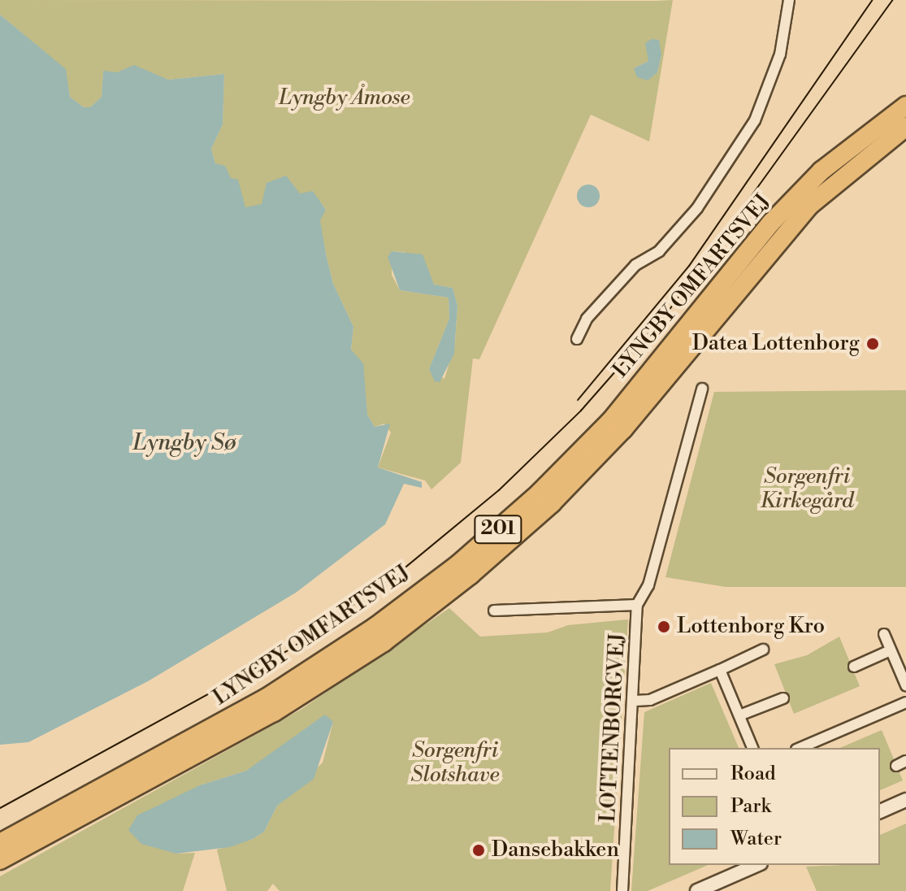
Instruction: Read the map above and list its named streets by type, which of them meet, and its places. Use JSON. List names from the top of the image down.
{
  "streets": {
    "highway": ["LYNGBY OMFARTSVEJ", "201"],
    "street": ["LOTTENBORGVEJ"]
  },
  "water": ["Lyngby Sø"],
  "parks": ["Lyngby Åmose", "Sorgenfri Kirkegård", "Sorgenfri Slotshave"],
  "places": ["Datea Lottenborg", "Lottenborg Kro", "Dansebakken"],
  "legend": ["Road", "Park", "Water"]
}
